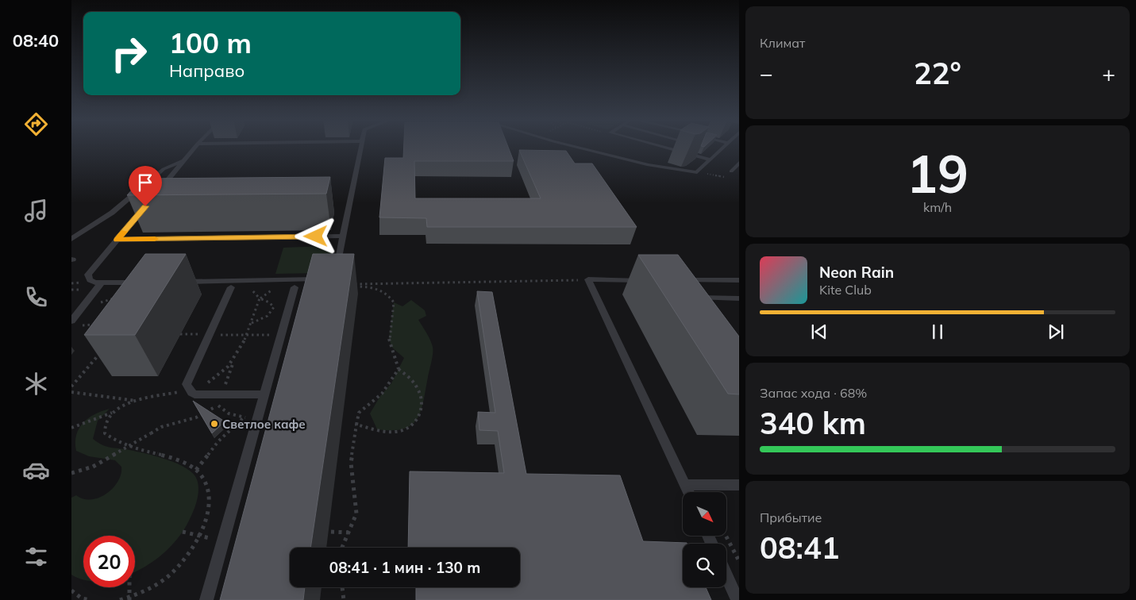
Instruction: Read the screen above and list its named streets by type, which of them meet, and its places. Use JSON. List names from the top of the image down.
{
  "places": ["Светлое кафе"],
  "north": "bottom right",
  "page": {
    "tabs": "08:40",
    "tile": [
      "Климат",
      ["19", "km/h"],
      ["Запас хода · 68%", "340 km"],
      ["Прибытие", "08:41"]
    ],
    "turn": ["100 m", "Направо"],
    "heat": ["−", "22°", "+"],
    "song": ["Neon Rain", "Kite Club"],
    "limit": "20",
    "trip": "08:41 · 1 мин · 130 m"
  }
}
